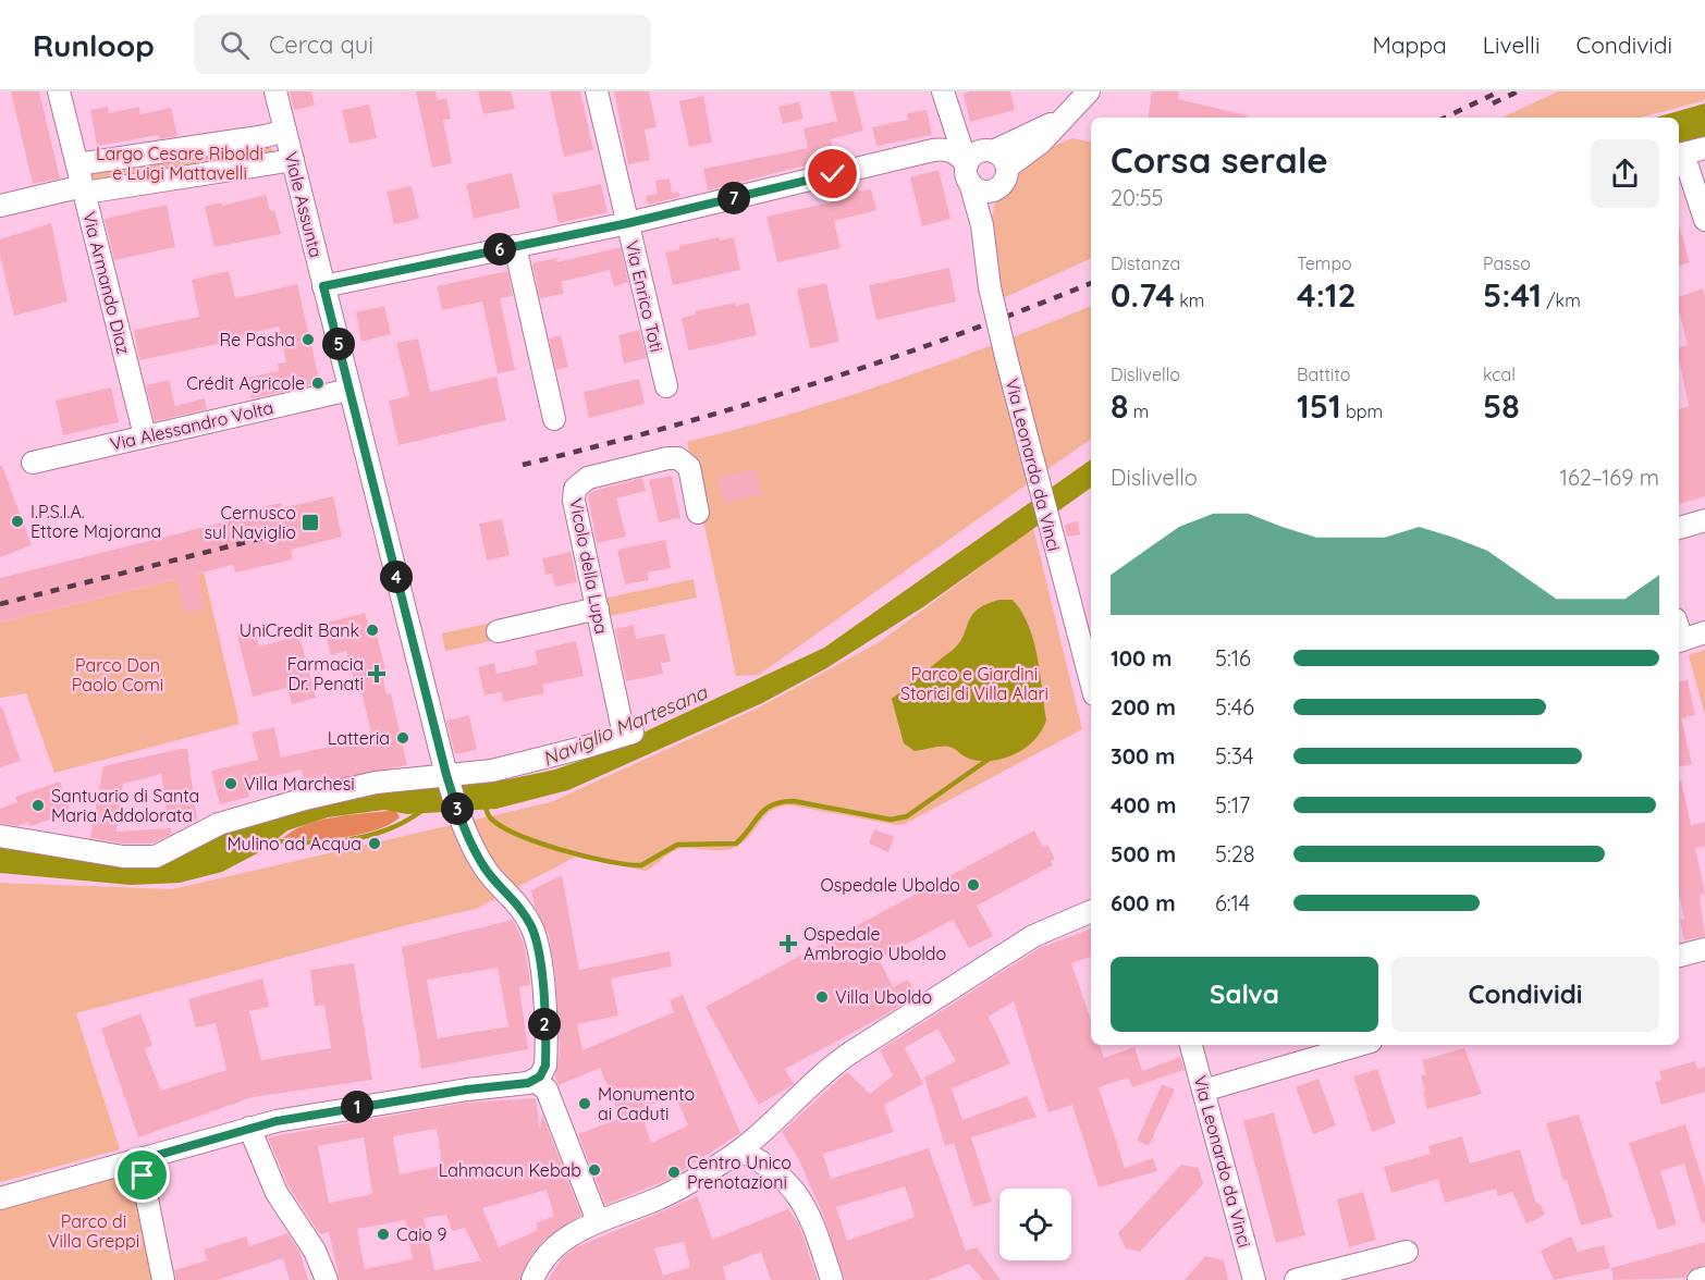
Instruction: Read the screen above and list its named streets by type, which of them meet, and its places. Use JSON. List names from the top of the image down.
{
  "streets": {
    "street": [
      "Viale Assunta",
      "Via Armando Diaz",
      "Via Enrico Toti",
      "Via Alessandro Volta",
      "Via Leonardo da Vinci",
      "Vicolo della Lupa"
    ]
  },
  "crossings": [
    ["Viale Assunta", "Via Alessandro Volta"],
    ["Viale Assunta", "Vicolo della Lupa"],
    ["Via Armando Diaz", "Via Alessandro Volta"]
  ],
  "water": ["Naviglio Martesana"],
  "parks": [
    "Largo Cesare Riboldi e Luigi Mattavelli",
    "Parco Don Paolo Comi",
    "Parco e Giardini Storici di Villa Alari",
    "Parco di Villa Greppi"
  ],
  "places": {
    "other": [
      "Re Pasha",
      "Crédit Agricole",
      "I.P.S.I.A. Ettore Majorana",
      "UniCredit Bank",
      "Latteria",
      "Villa Marchesi",
      "Santuario di Santa Maria Addolorata",
      "Mulino ad Acqua",
      "Ospedale Uboldo",
      "Villa Uboldo",
      "Monumento ai Caduti",
      "Lahmacun Kebab",
      "Centro Unico Prenotazioni",
      "Caio 9"
    ],
    "transit": ["Cernusco sul Naviglio"],
    "health": ["Farmacia Dr. Penati", "Ospedale Ambrogio Uboldo"]
  },
  "page": {
    "header": "Runloop",
    "search": "Cerca qui",
    "nav": ["Mappa", "Livelli", "Condividi"],
    "heading": ["Corsa serale", "20:55"],
    "pins": [
      "7",
      "6",
      "5",
      "4",
      "3",
      "2",
      "1"
    ],
    "stats": [
      ["Distanza", "0.74 km"],
      ["Tempo", "4:12"],
      ["Passo", "5:41 /km"],
      ["Dislivello", "8 m"],
      ["Battito", "151 bpm"],
      ["kcal", "58"]
    ],
    "chart": ["Dislivello", "162–169 m"],
    "list": [
      {
        "name": "100 m",
        "note": "5:16"
      },
      {
        "name": "200 m",
        "note": "5:46"
      },
      {
        "name": "300 m",
        "note": "5:34"
      },
      {
        "name": "400 m",
        "note": "5:17"
      },
      {
        "name": "500 m",
        "note": "5:28"
      },
      {
        "name": "600 m",
        "note": "6:14"
      }
    ],
    "buttons": ["Salva", "Condividi"]
  }
}
